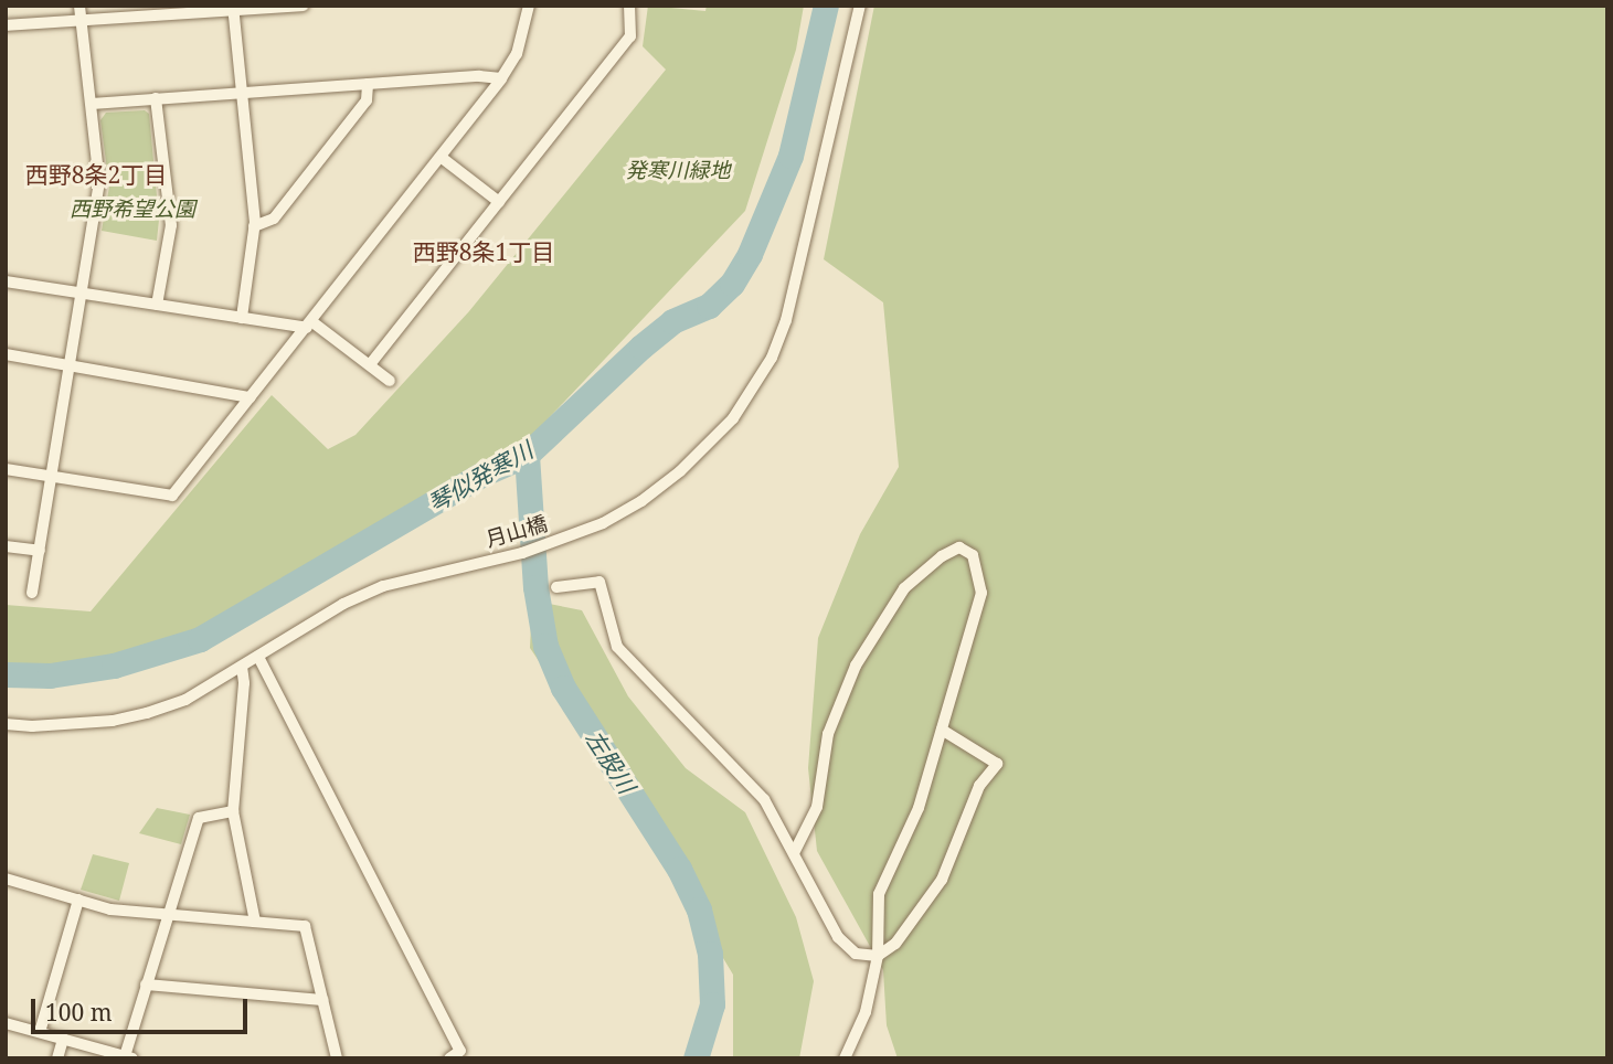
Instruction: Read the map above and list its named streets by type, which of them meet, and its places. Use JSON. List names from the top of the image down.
{
  "streets": {
    "street": ["月山橋"]
  },
  "districts": ["西野8条2丁目", "西野8条1丁目"],
  "water": ["琴似発寒川", "左股川"],
  "parks": ["発寒川緑地", "西野希望公園"],
  "scale_bar": "100 m"
}
